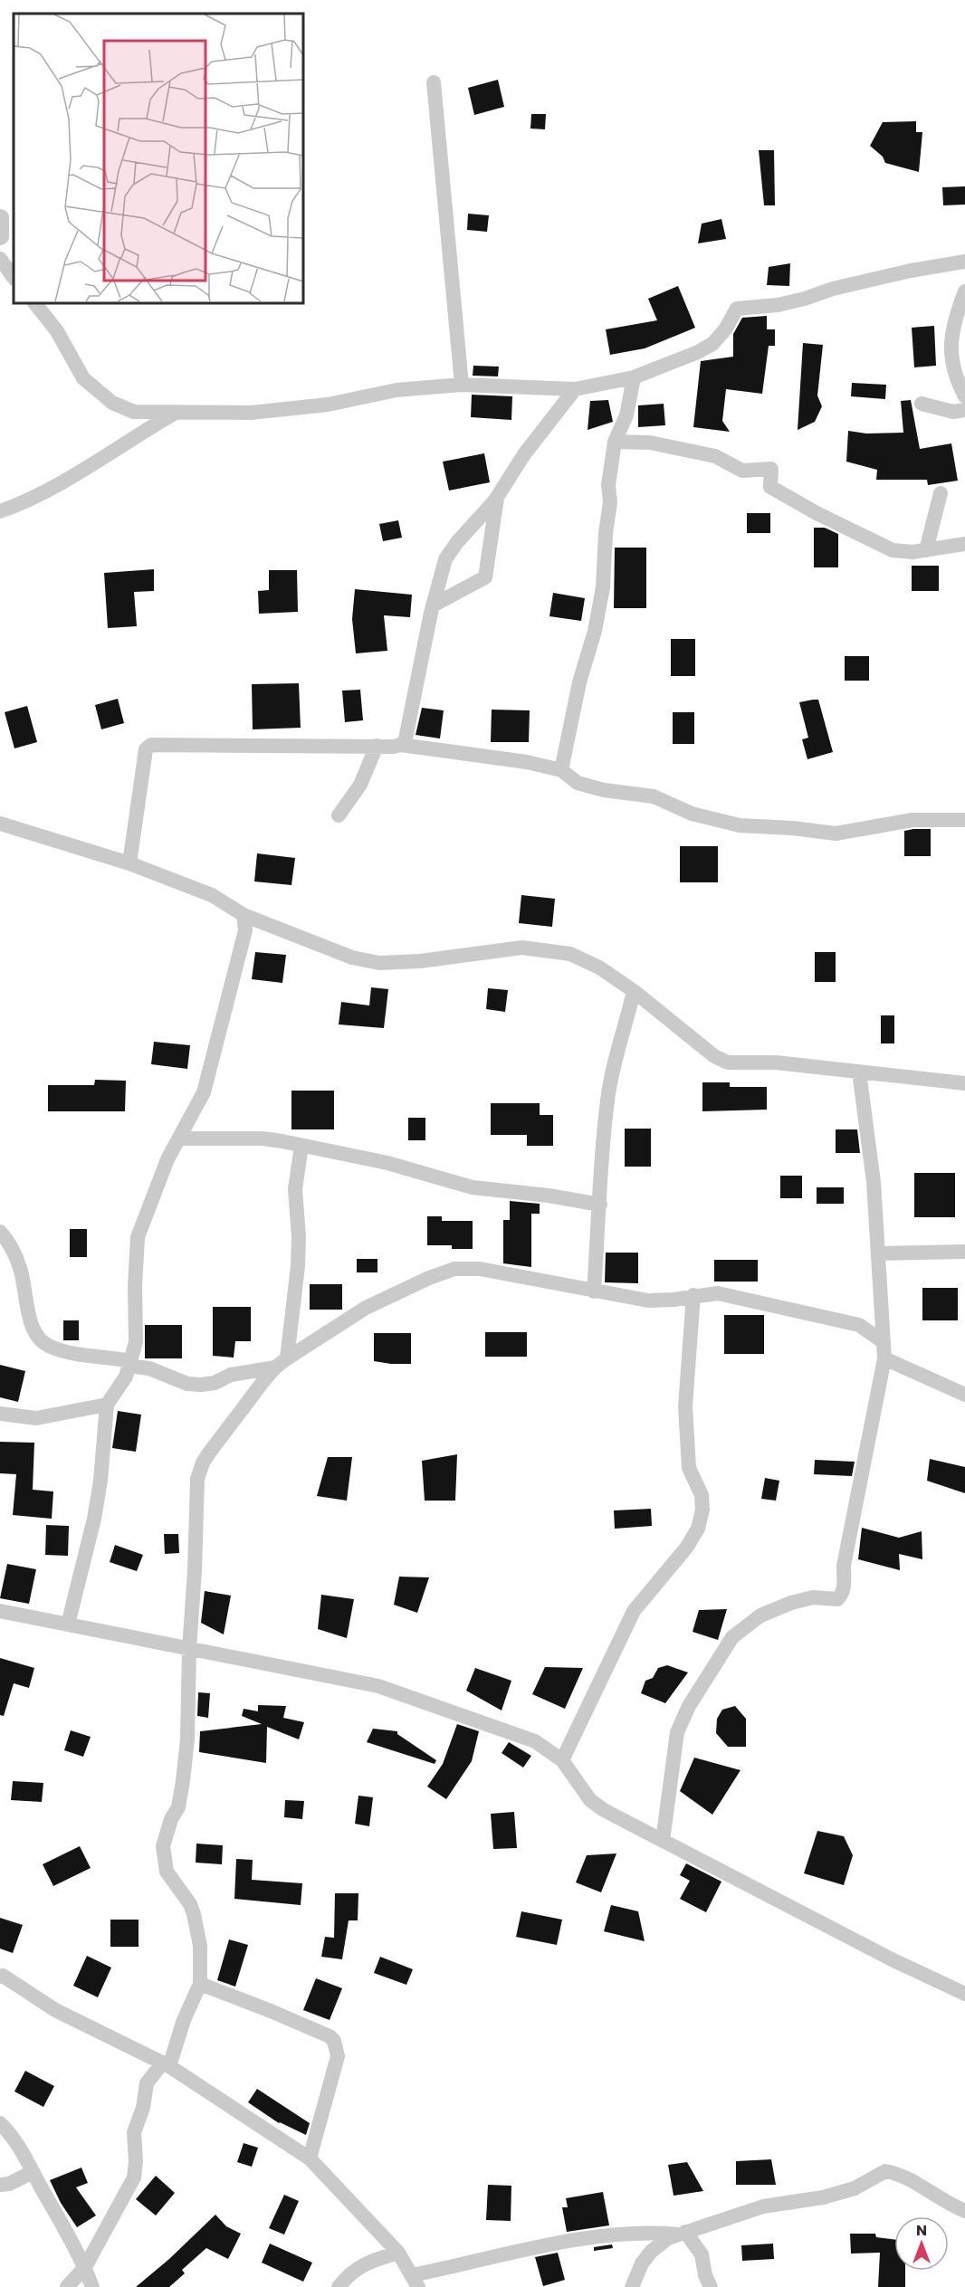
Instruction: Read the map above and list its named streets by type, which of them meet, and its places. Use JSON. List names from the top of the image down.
{
  "north": "top"
}
